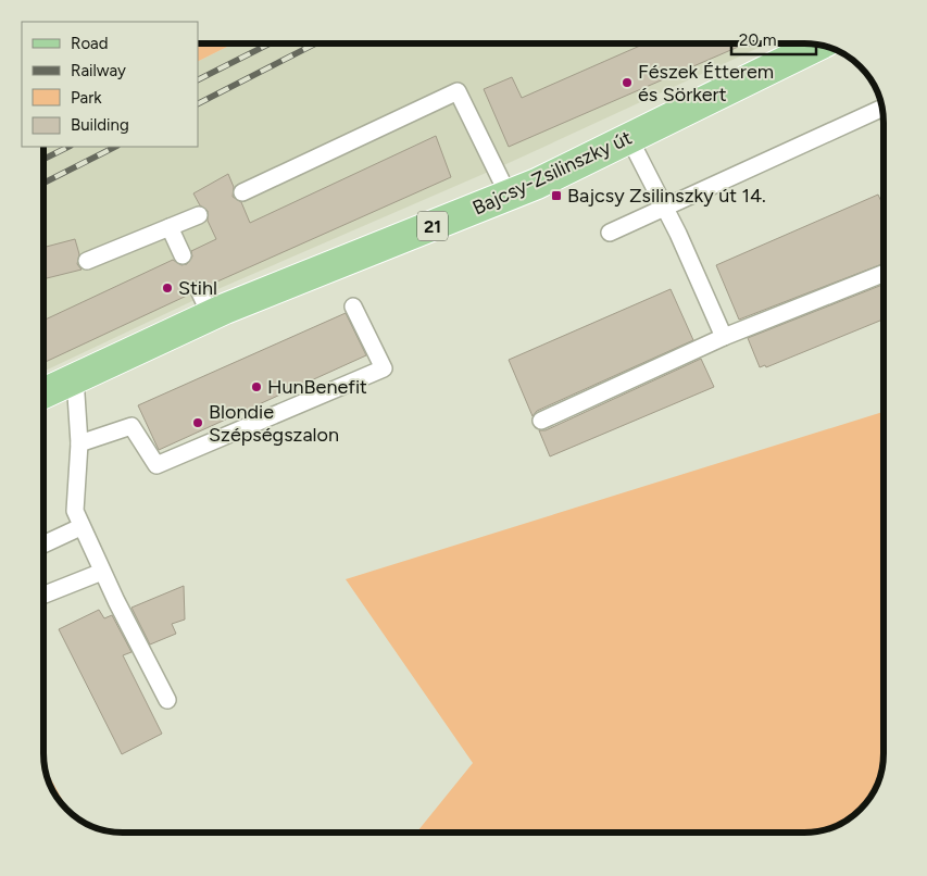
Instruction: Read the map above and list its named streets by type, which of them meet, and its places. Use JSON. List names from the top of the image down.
{
  "streets": {
    "main road": ["Bajcsy-Zsilinszky út", "21"]
  },
  "places": {
    "other": [
      "Fészek Étterem és Sörkert",
      "Stihl",
      "HunBenefit",
      "Blondie Szépségszalon"
    ],
    "transit": ["Bajcsy Zsilinszky út 14."]
  },
  "legend": [
    "Road",
    "Railway",
    "Park",
    "Building"
  ],
  "scale_bar": "20 m"
}
